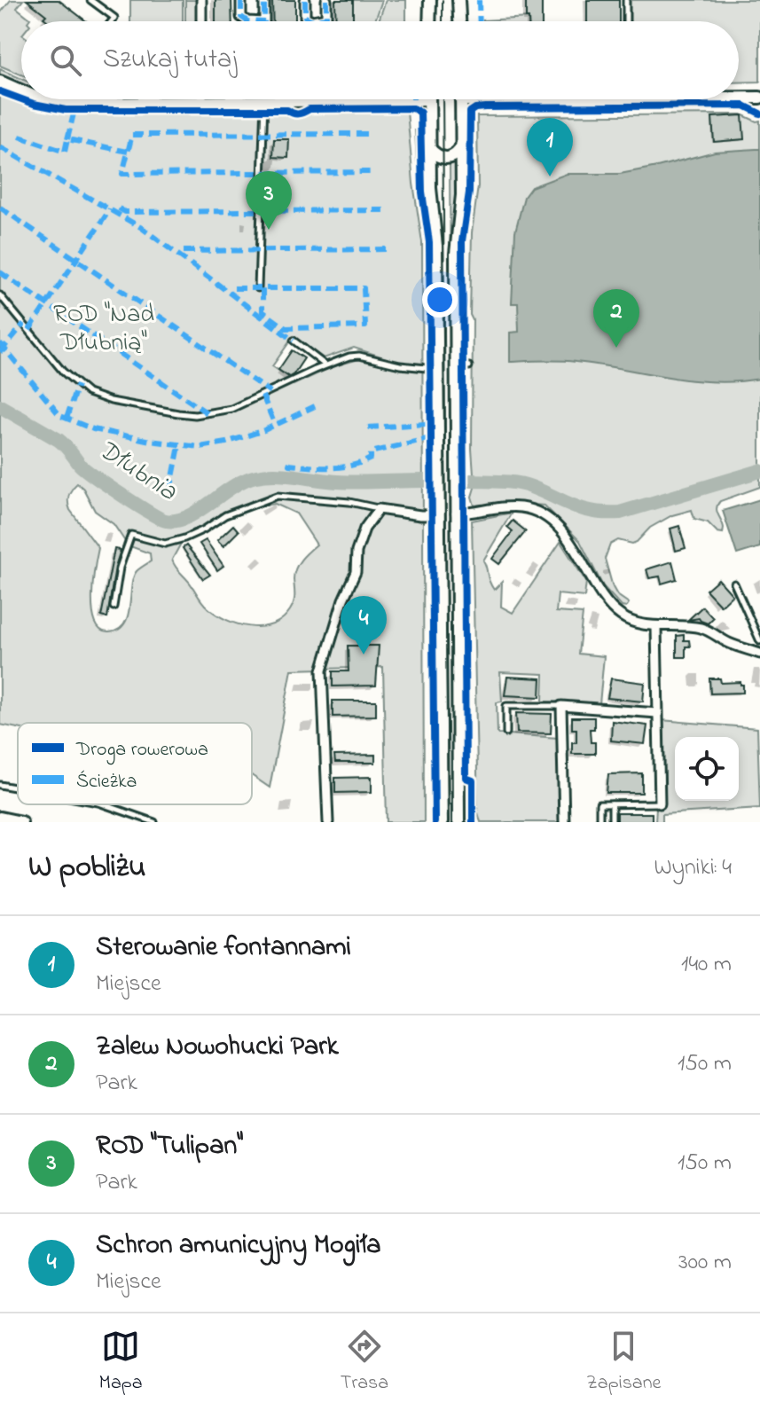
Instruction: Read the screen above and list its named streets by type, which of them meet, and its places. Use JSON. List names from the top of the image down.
{
  "water": ["Dłubnia"],
  "parks": ["ROD \"Nad Dłubnią\""],
  "legend": ["Droga rowerowa", "Ścieżka"],
  "page": {
    "search": "Szukaj tutaj",
    "pins": [
      "1",
      "3",
      "2",
      "4"
    ],
    "heading": ["W pobliżu", "Wyniki: 4"],
    "list": [
      {
        "mark": "1",
        "name": "Sterowanie fontannami",
        "note": "Miejsce",
        "value": "140 m"
      },
      {
        "mark": "2",
        "name": "Zalew Nowohucki Park",
        "note": "Park",
        "value": "150 m"
      },
      {
        "mark": "3",
        "name": "ROD \"Tulipan\"",
        "note": "Park",
        "value": "150 m"
      },
      {
        "mark": "4",
        "name": "Schron amunicyjny Mogiła",
        "note": "Miejsce",
        "value": "300 m"
      }
    ],
    "nav": ["Mapa", "Trasa", "Zapisane"]
  }
}
